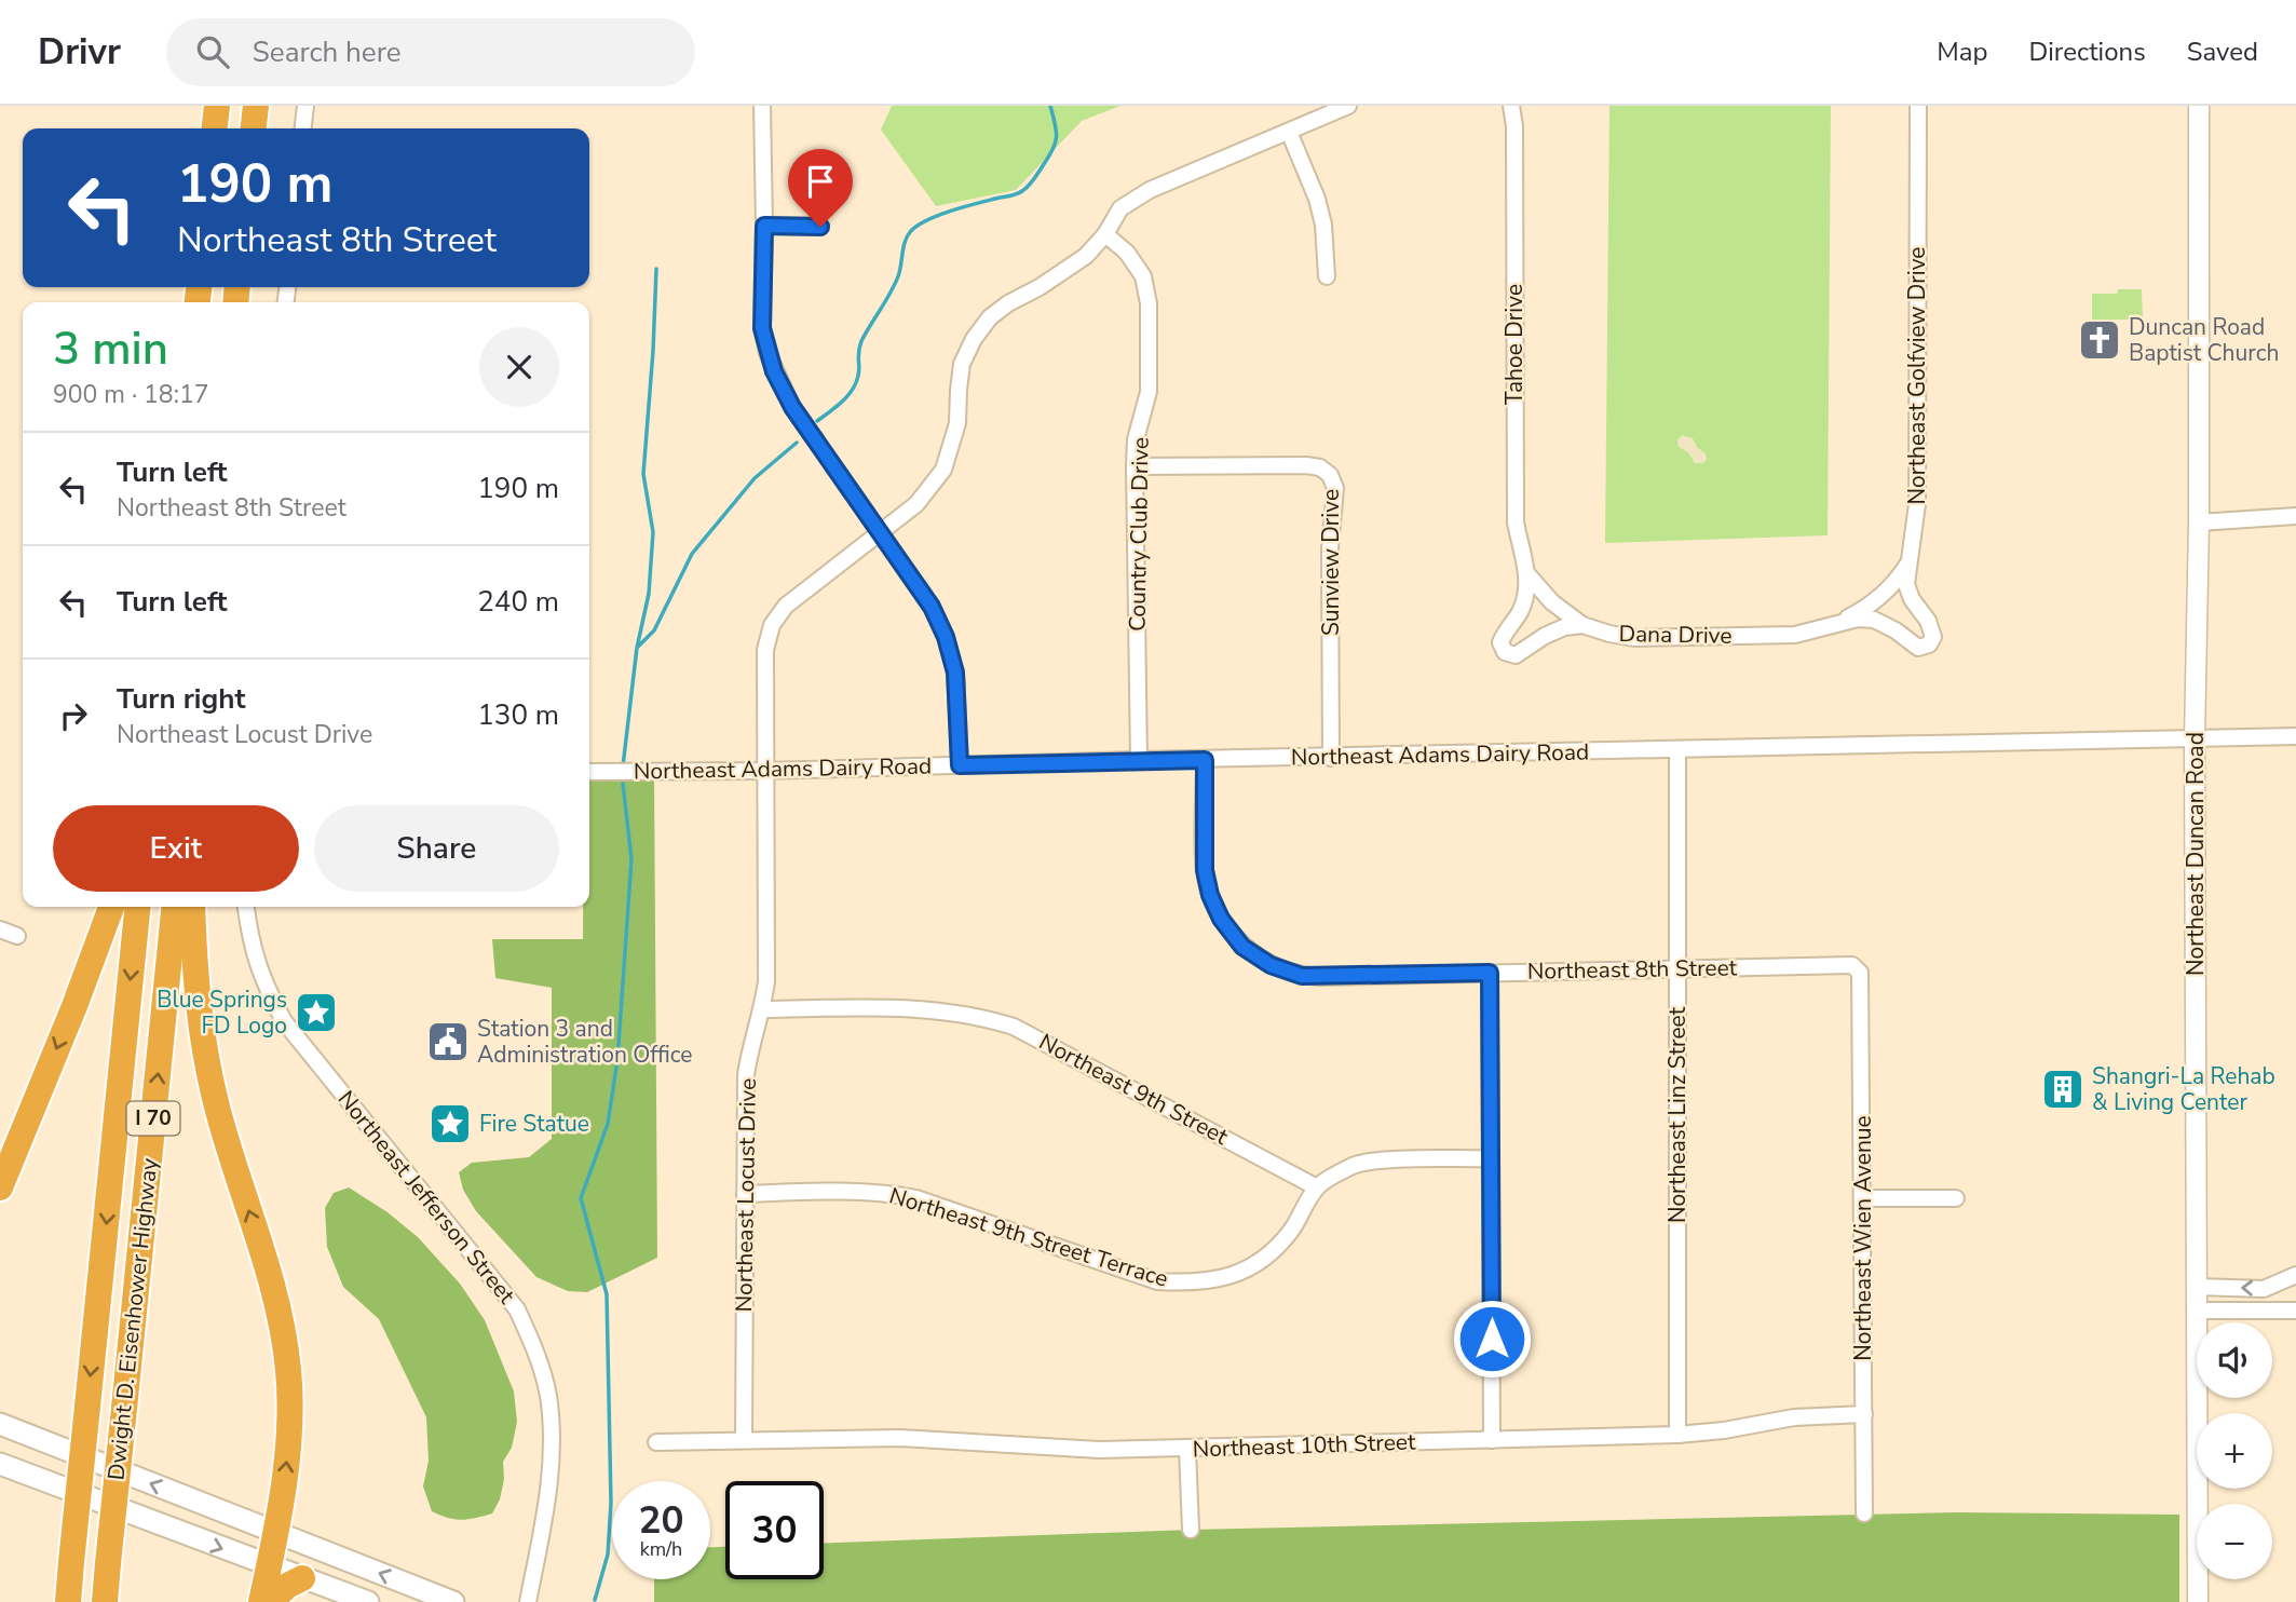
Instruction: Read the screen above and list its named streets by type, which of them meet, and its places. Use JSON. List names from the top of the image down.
{
  "streets": {
    "highway": ["I 70", "Dwight D. Eisenhower Highway"],
    "street": [
      "Tahoe Drive",
      "Northeast Golfview Drive",
      "Country Club Drive",
      "Sunview Drive",
      "Dana Drive",
      "Northeast Adams Dairy Road",
      "Northeast Duncan Road",
      "Northeast 8th Street",
      "Northeast 9th Street",
      "Northeast Linz Street",
      "Northeast Locust Drive",
      "Northeast Jefferson Street",
      "Northeast 9th Street Terrace",
      "Northeast Wien Avenue",
      "Northeast 10th Street"
    ]
  },
  "crossings": [
    ["Tahoe Drive", "Dana Drive"],
    ["Northeast Golfview Drive", "Dana Drive"],
    ["Country Club Drive", "Sunview Drive"],
    ["Country Club Drive", "Northeast Adams Dairy Road"],
    ["Country Club Drive", "Northeast Locust Drive"],
    ["Sunview Drive", "Northeast Adams Dairy Road"],
    ["Northeast Adams Dairy Road", "Northeast Duncan Road"],
    ["Northeast Adams Dairy Road", "Northeast 8th Street"],
    ["Northeast Adams Dairy Road", "Northeast Linz Street"],
    ["Northeast Adams Dairy Road", "Northeast Locust Drive"],
    ["Northeast 8th Street", "Northeast Linz Street"],
    ["Northeast 8th Street", "Northeast Wien Avenue"],
    ["Northeast 9th Street", "Northeast Locust Drive"],
    ["Northeast 9th Street", "Northeast 9th Street Terrace"],
    ["Northeast Linz Street", "Northeast 10th Street"],
    ["Northeast Locust Drive", "Northeast 9th Street Terrace"],
    ["Northeast Locust Drive", "Northeast 10th Street"],
    ["Northeast Wien Avenue", "Northeast 10th Street"]
  ],
  "places": {
    "church": ["Duncan Road Baptist Church"],
    "place": ["Blue Springs FD Logo", "Fire Statue"],
    "public building": ["Station 3 and Administration Office"],
    "building": ["Shangri-La Rehab & Living Center"]
  },
  "page": {
    "header": "Drivr",
    "search": "Search here",
    "nav": ["Map", "Directions", "Saved"],
    "turn": ["190 m", "Northeast 8th Street"],
    "heading": ["3 min", "900 m · 18:17"],
    "list": [
      {
        "name": "Turn left",
        "note": "Northeast 8th Street",
        "value": "190 m"
      },
      {
        "name": "Turn left",
        "value": "240 m"
      },
      {
        "name": "Turn right",
        "note": "Northeast Locust Drive",
        "value": "130 m"
      }
    ],
    "buttons": ["Exit", "Share"],
    "map_buttons": ["+", "−"],
    "speed": "20 km/h",
    "limit": "30"
  }
}
